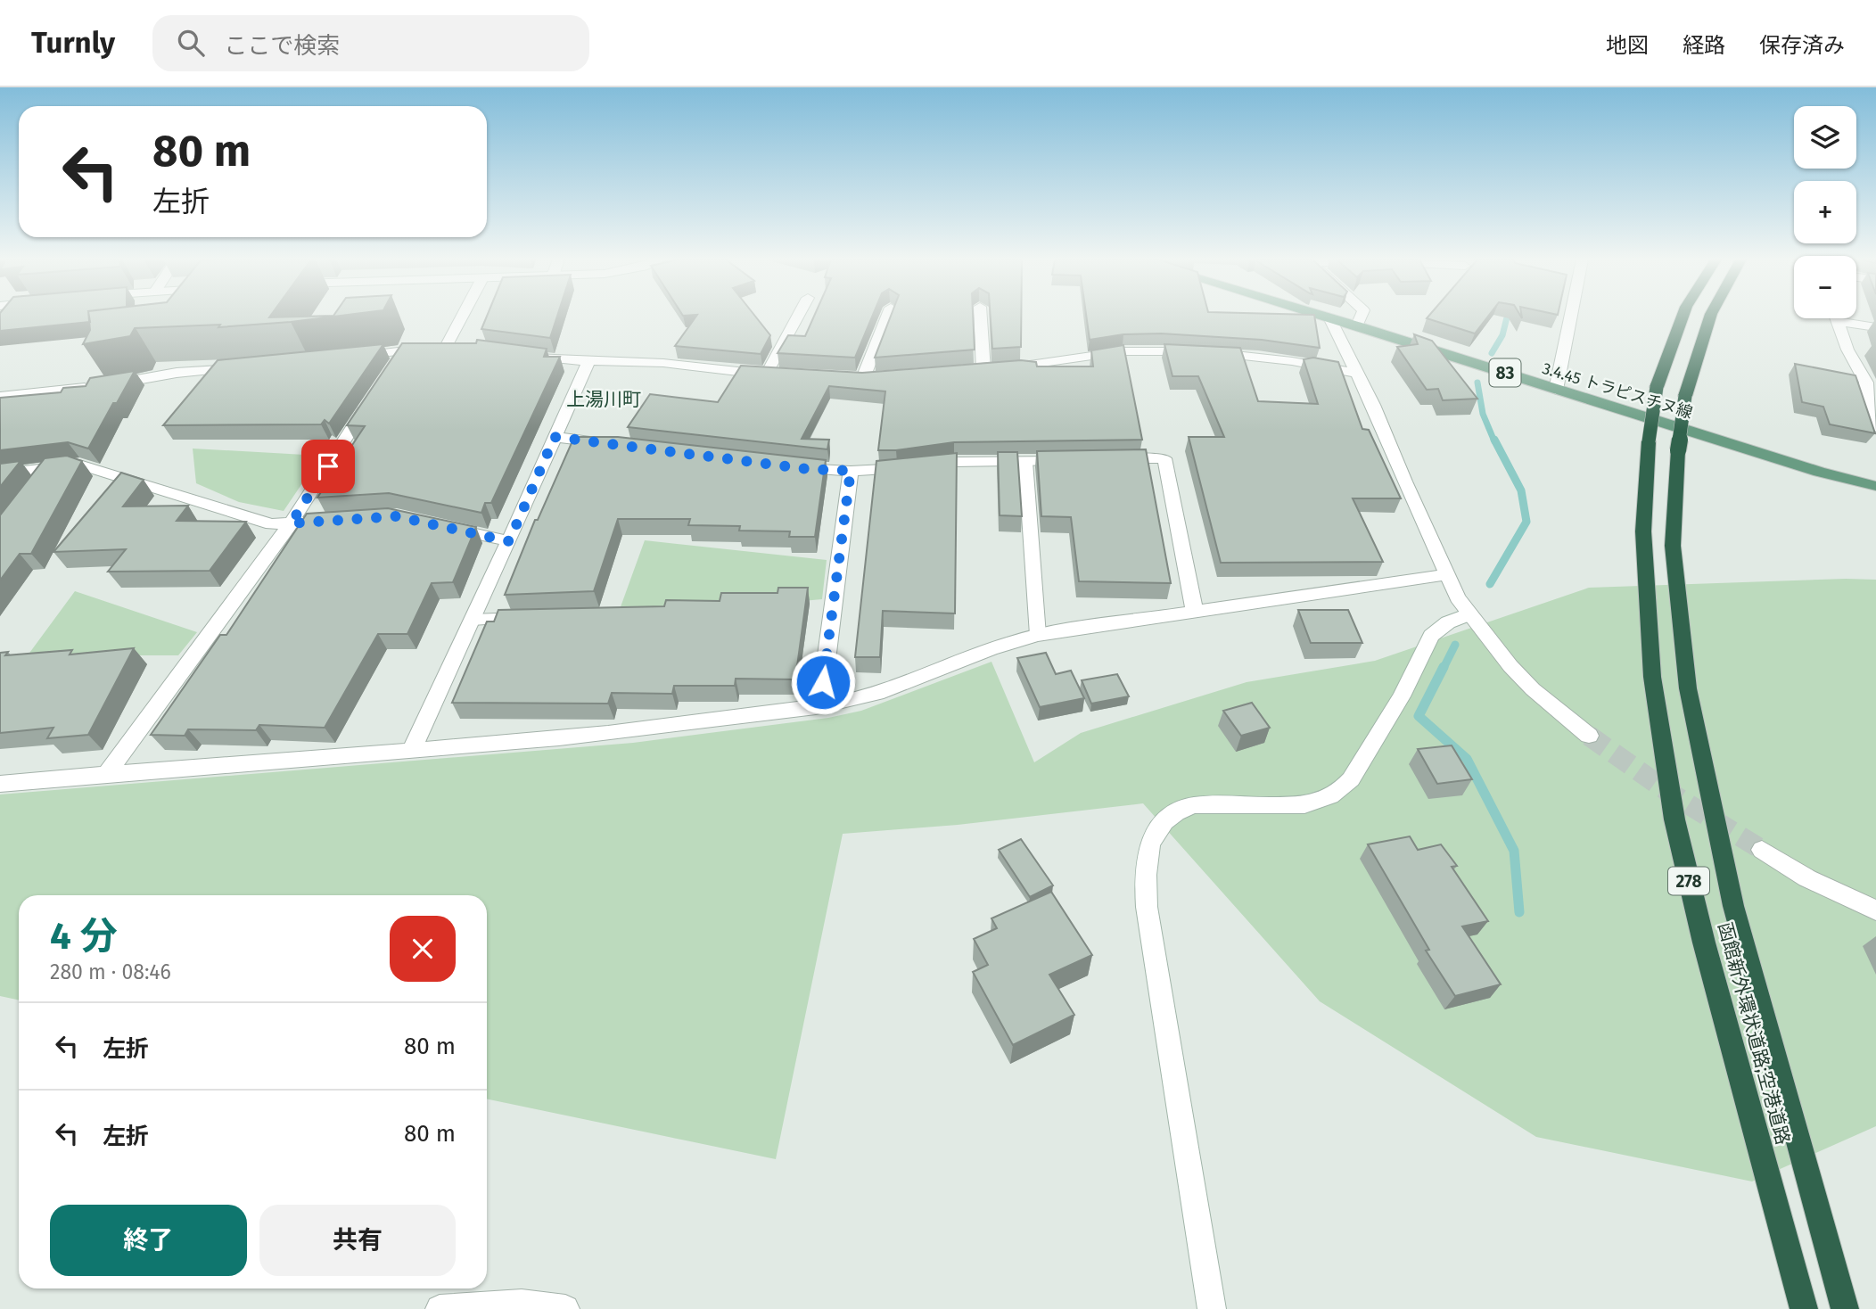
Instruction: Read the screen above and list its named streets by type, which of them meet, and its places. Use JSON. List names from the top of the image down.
{
  "streets": {
    "highway": ["278", "函館新外環状道路;空港道路"],
    "main road": ["83", "3.4.45 トラピスチヌ線"]
  },
  "districts": ["上湯川町"],
  "page": {
    "header": "Turnly",
    "search": "ここで検索",
    "nav": ["地図", "経路", "保存済み"],
    "map_buttons": ["+", "−"],
    "turn": ["80 m", "左折"],
    "heading": ["4 分", "280 m · 08:46"],
    "list": [
      {
        "name": "左折",
        "value": "80 m"
      },
      {
        "name": "左折",
        "value": "80 m"
      }
    ],
    "buttons": ["終了", "共有"]
  }
}
